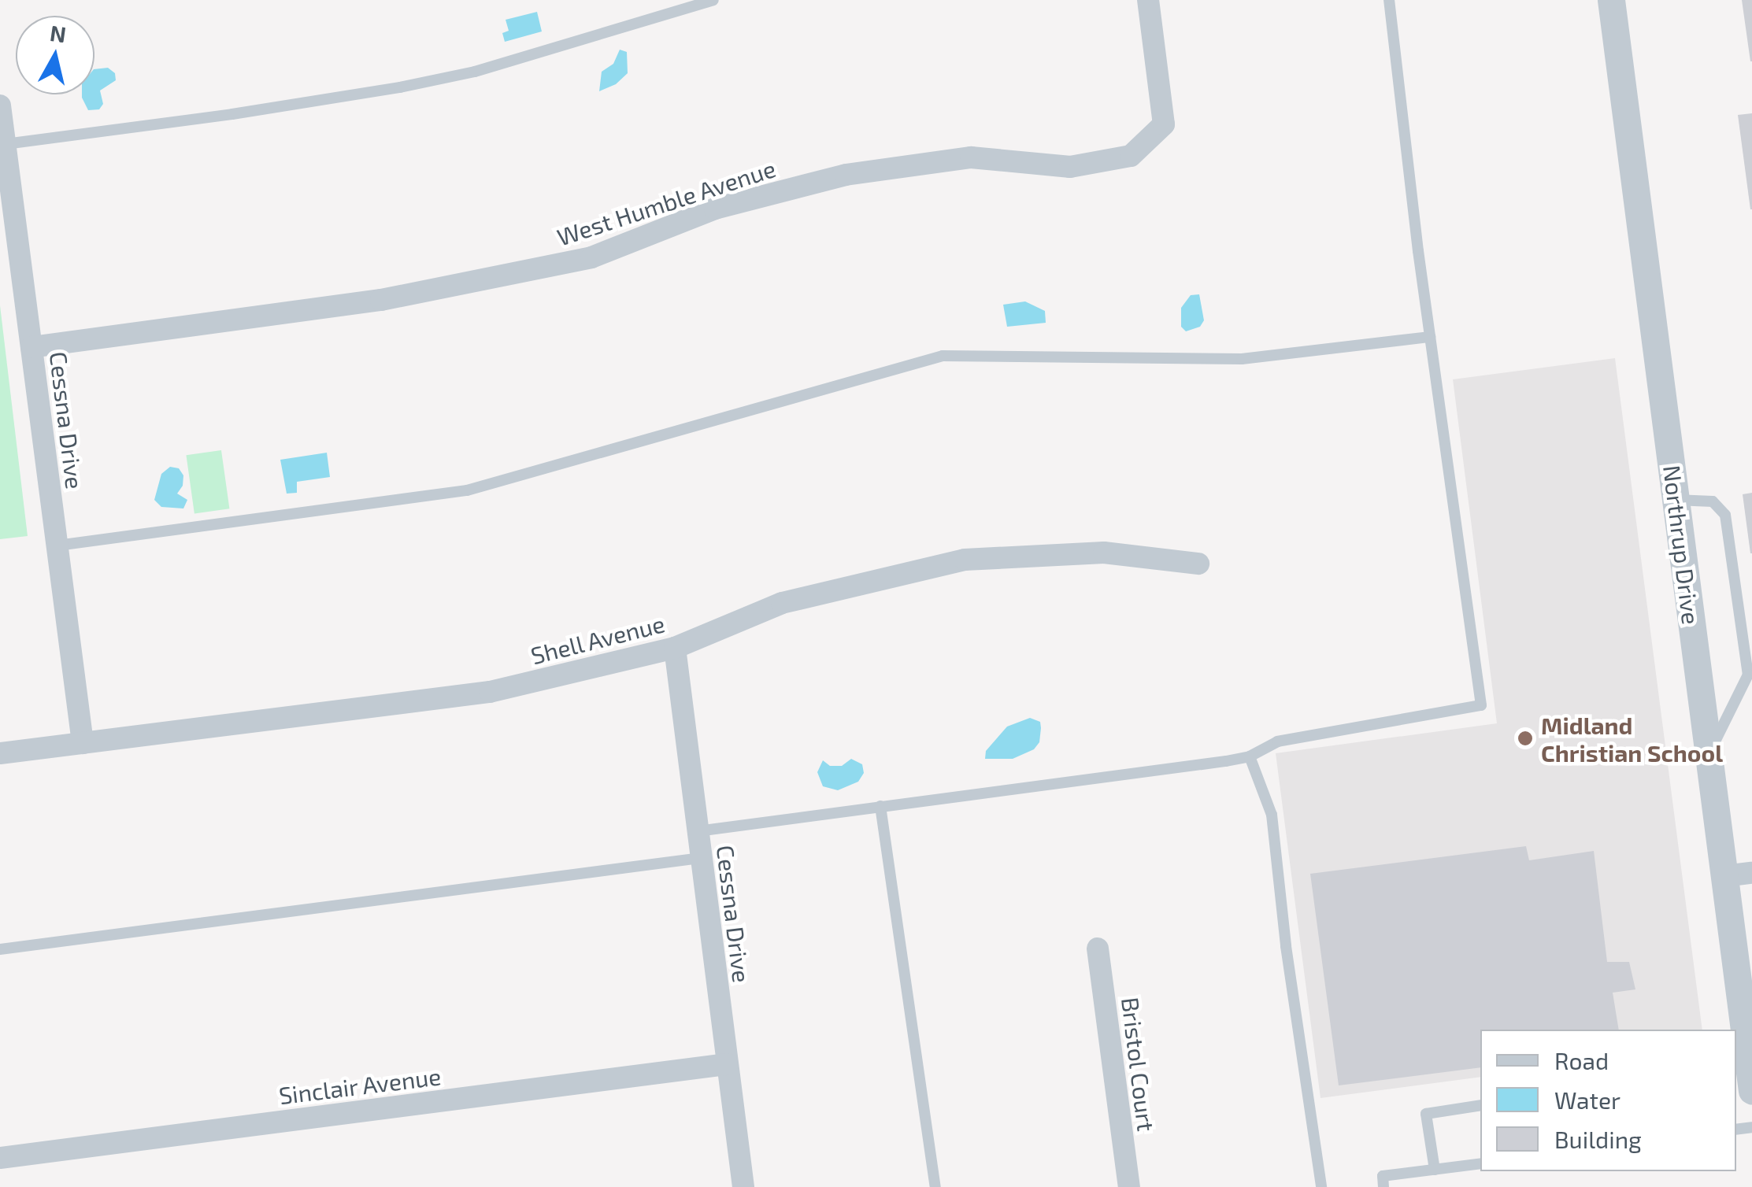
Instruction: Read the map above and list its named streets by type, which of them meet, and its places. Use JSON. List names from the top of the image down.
{
  "streets": {
    "street": [
      "West Humble Avenue",
      "Cessna Drive",
      "Northrup Drive",
      "Shell Avenue",
      "Bristol Court",
      "Sinclair Avenue"
    ]
  },
  "crossings": [
    ["West Humble Avenue", "Cessna Drive"],
    ["Cessna Drive", "Shell Avenue"],
    ["Cessna Drive", "Sinclair Avenue"]
  ],
  "places": ["Midland Christian School"],
  "legend": ["Road", "Water", "Building"],
  "north": "top"
}
